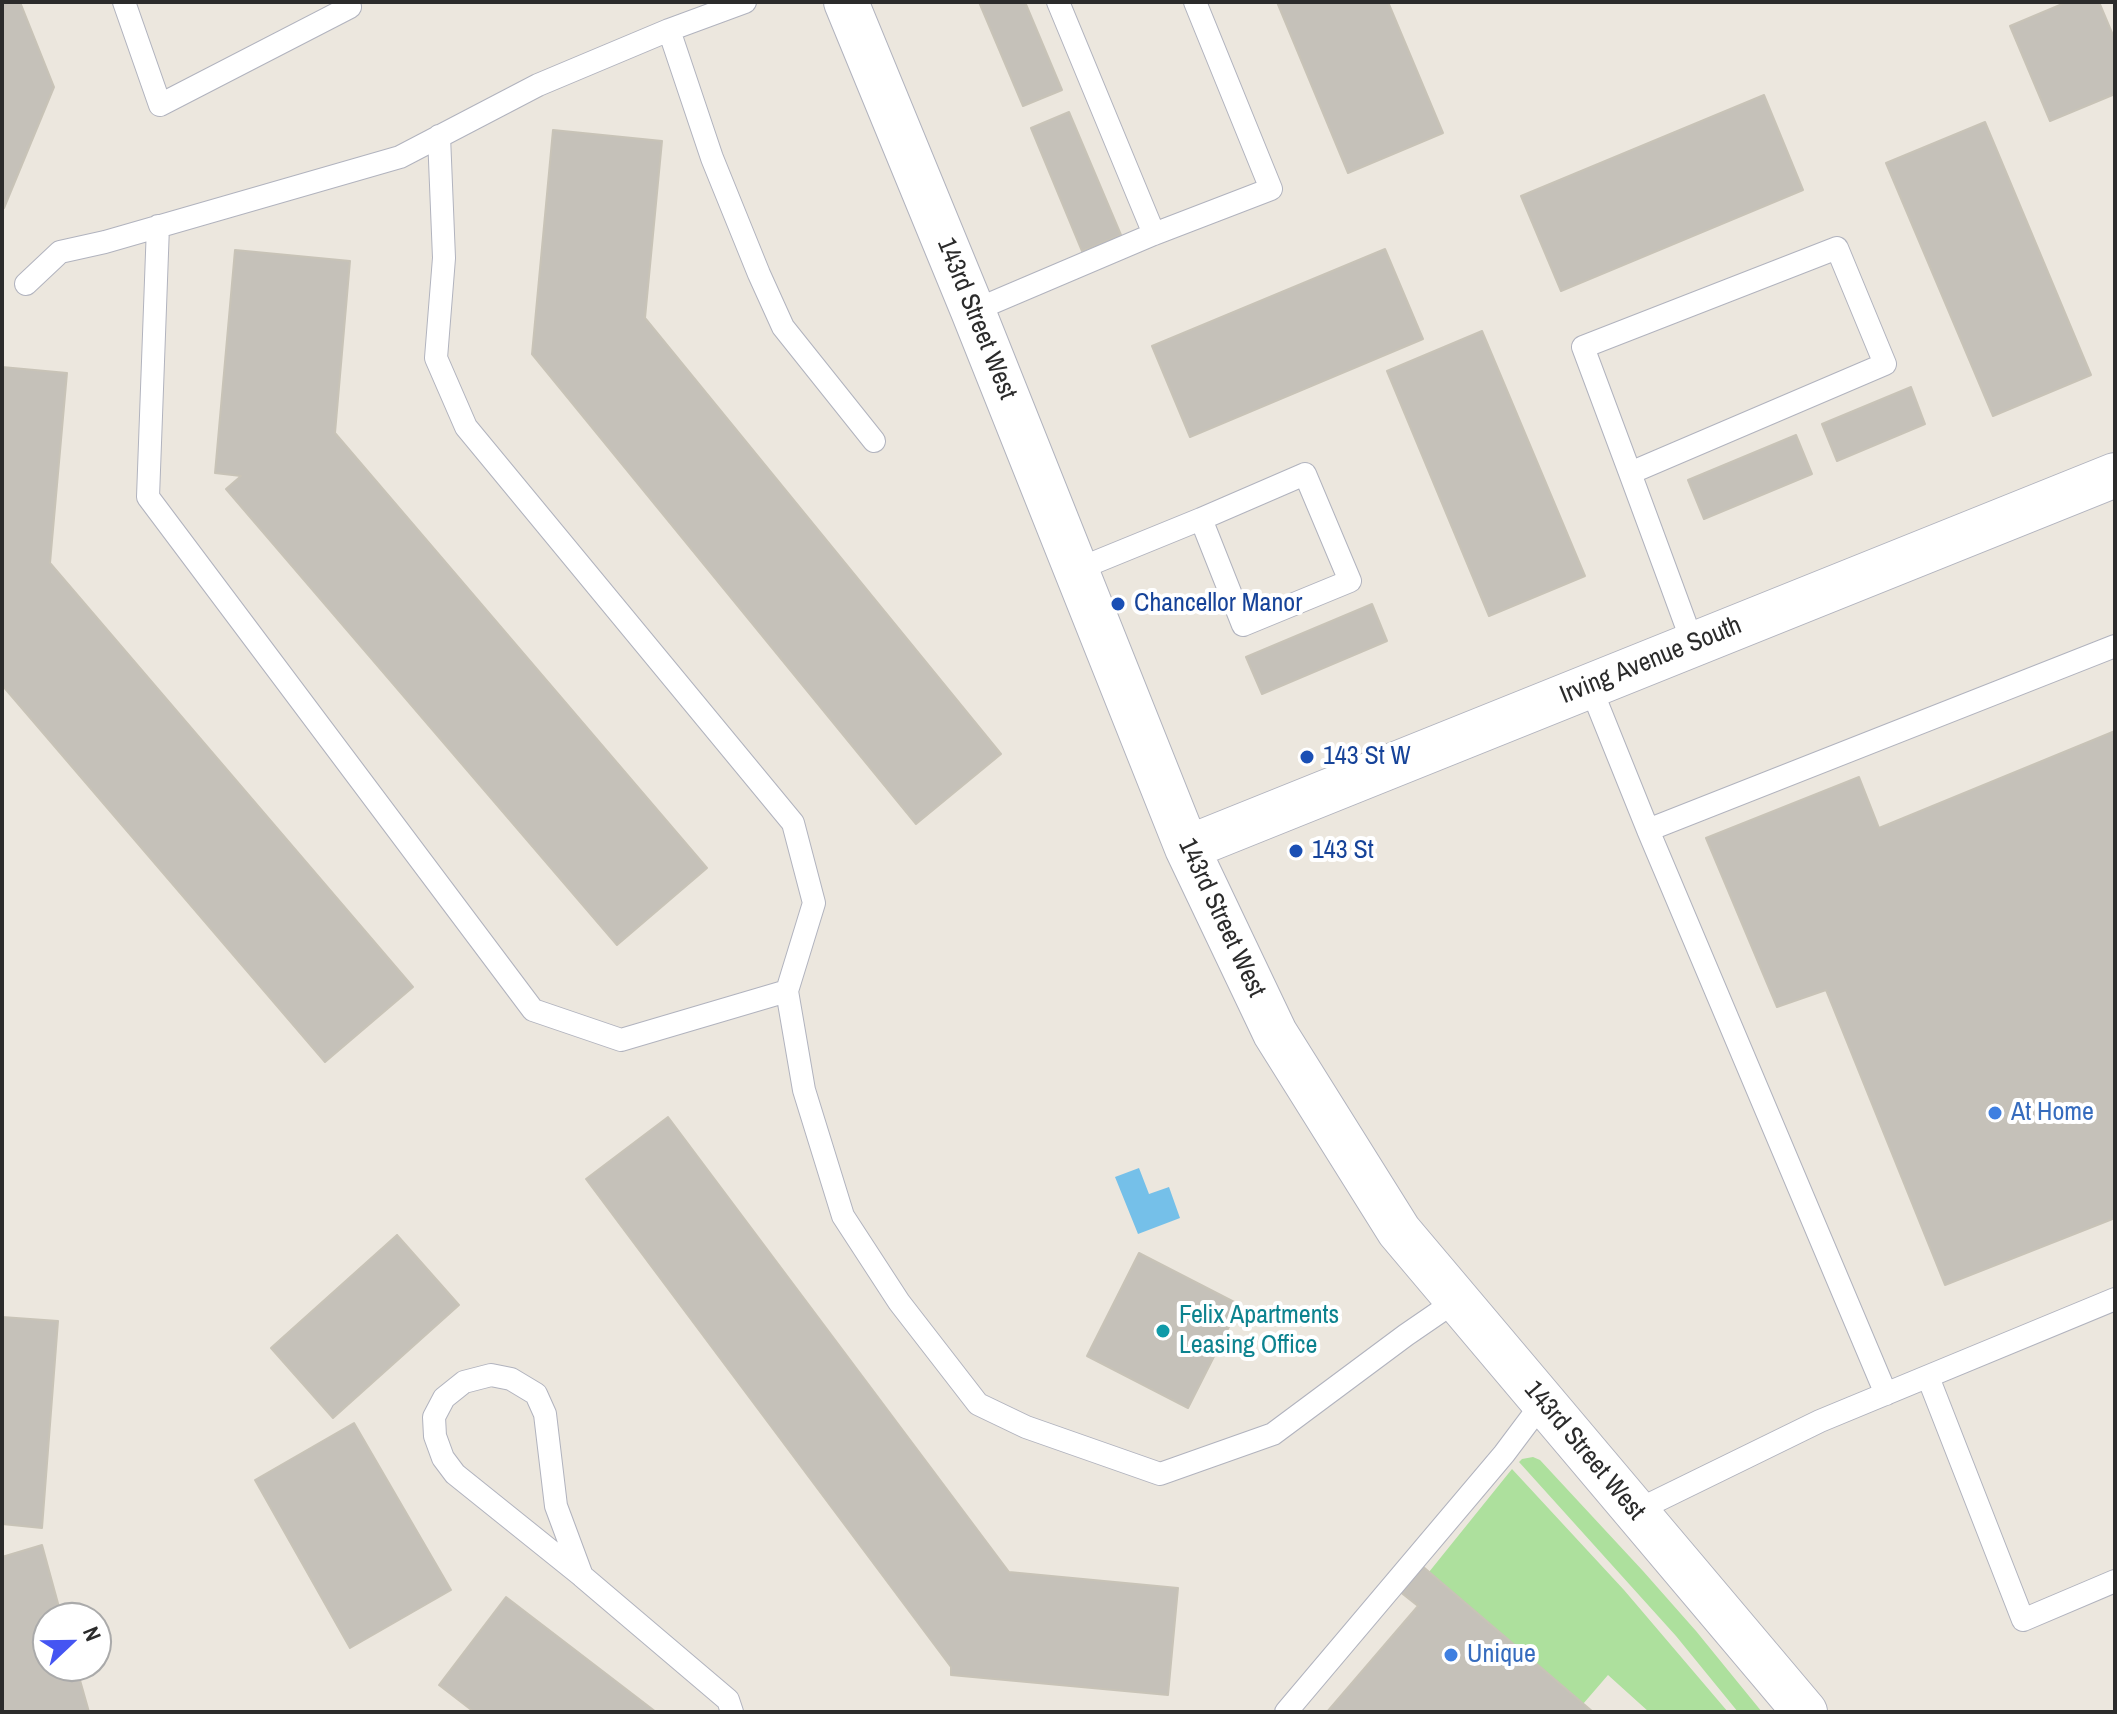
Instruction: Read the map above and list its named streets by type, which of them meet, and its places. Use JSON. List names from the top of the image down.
{
  "streets": {
    "street": ["143rd Street West", "Irving Avenue South"]
  },
  "crossings": [
    ["143rd Street West", "Irving Avenue South"]
  ],
  "places": [
    "Chancellor Manor",
    "143 St W",
    "143 St",
    "At Home",
    "Felix Apartments Leasing Office",
    "Unique"
  ],
  "north": "right"
}
